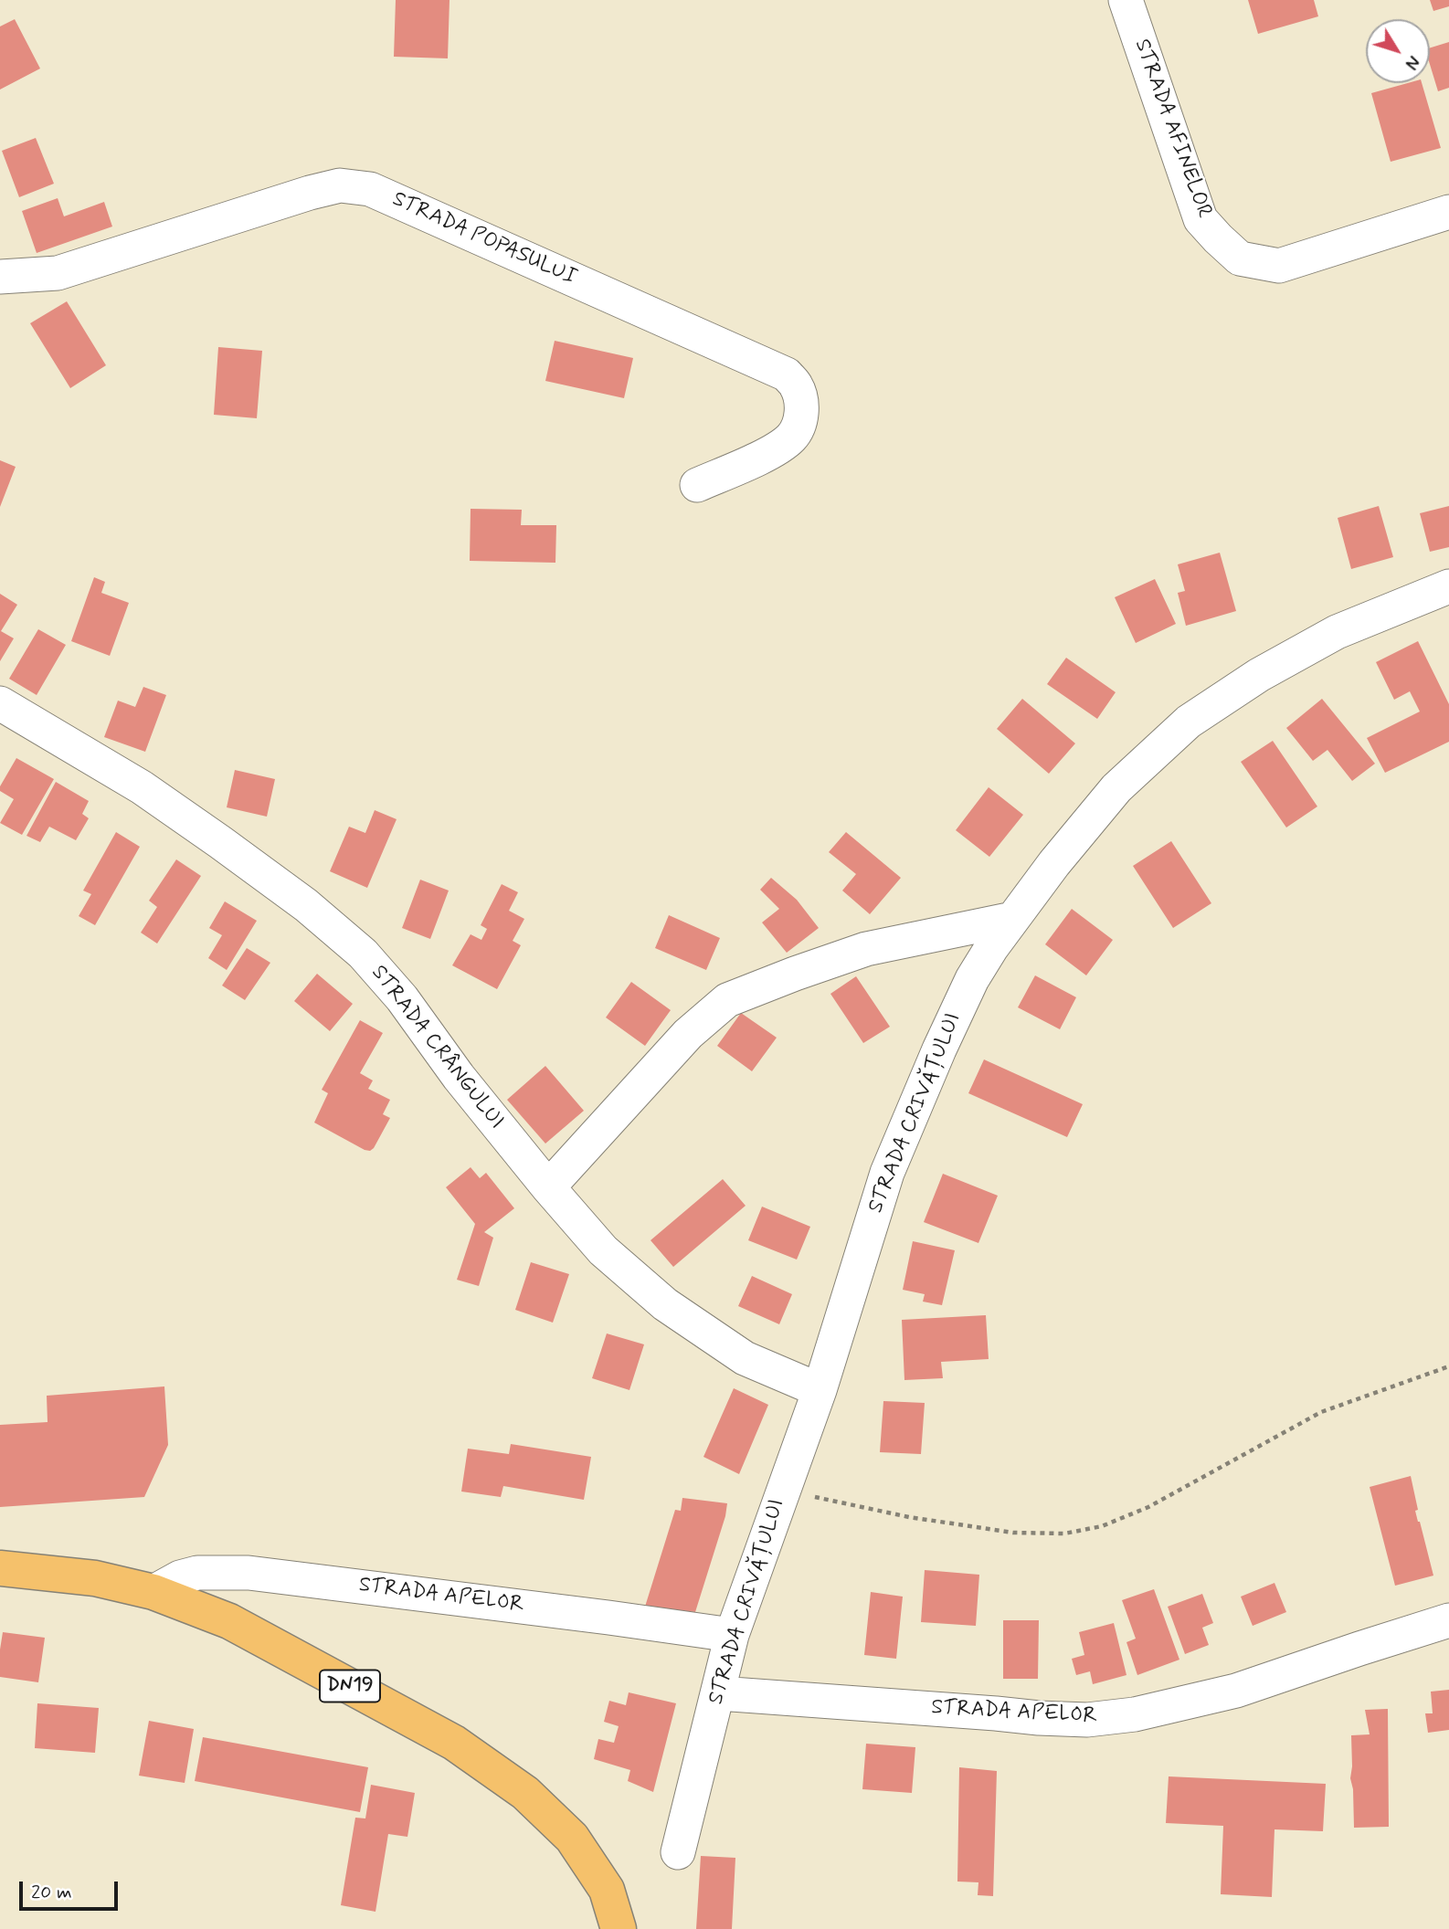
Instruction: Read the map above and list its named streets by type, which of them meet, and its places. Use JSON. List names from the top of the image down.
{
  "streets": {
    "main road": ["DN19"],
    "street": [
      "STRADA AFINELOR",
      "STRADA POPASULUI",
      "STRADA CRÂNGULUI",
      "STRADA CRIVĂȚULUI",
      "STRADA APELOR"
    ]
  },
  "crossings": [
    ["STRADA CRÂNGULUI", "STRADA CRIVĂȚULUI"],
    ["STRADA CRIVĂȚULUI", "STRADA APELOR"],
    ["STRADA APELOR", "DN19"]
  ],
  "scale_bar": "20 m",
  "north": "bottom right"
}
